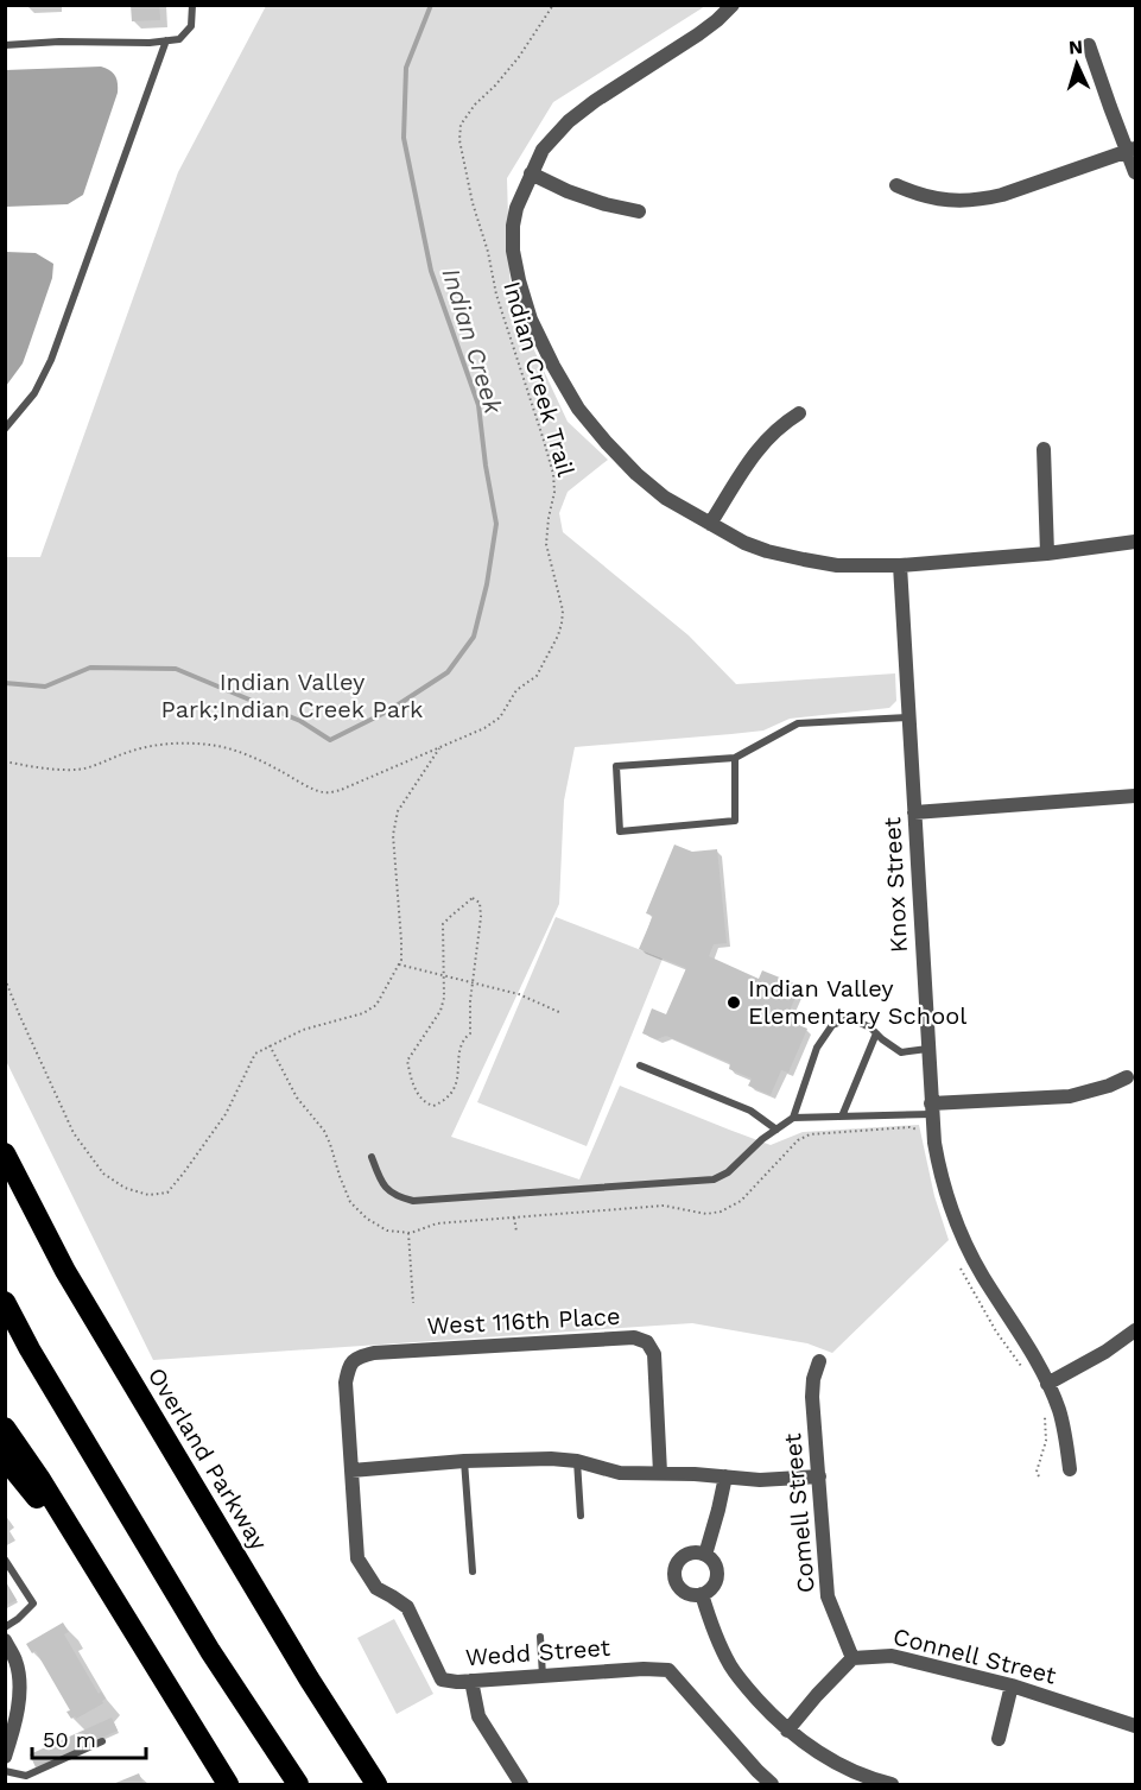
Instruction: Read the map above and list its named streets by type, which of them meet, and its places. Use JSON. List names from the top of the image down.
{
  "streets": {
    "highway": ["Overland Parkway"],
    "street": [
      "Knox Street",
      "West 116th Place",
      "Comell Street",
      "Wedd Street",
      "Connell Street"
    ],
    "path": ["Indian Creek Trail"]
  },
  "crossings": [
    ["West 116th Place", "Wedd Street"],
    ["Comell Street", "Connell Street"]
  ],
  "water": ["Indian Creek"],
  "parks": ["Indian Valley Park;Indian Creek Park"],
  "places": ["Indian Valley Elementary School"],
  "scale_bar": "50 m",
  "north": "top"
}
